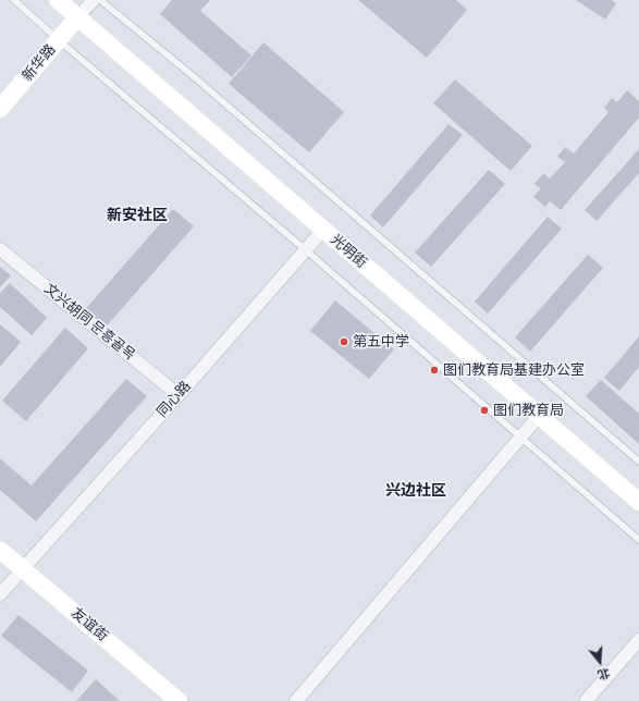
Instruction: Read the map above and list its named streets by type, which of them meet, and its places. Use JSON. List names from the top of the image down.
{
  "streets": {
    "main road": ["新华路", "光明街", "友谊街"],
    "street": ["文兴胡同 문흥골목", "同心路"]
  },
  "crossings": [
    ["新华路", "光明街"],
    ["光明街", "同心路"],
    ["文兴胡同 문흥골목", "同心路"],
    ["同心路", "友谊街"]
  ],
  "districts": ["新安社区", "兴边社区"],
  "places": ["第五中学", "图们教育局基建办公室", "图们教育局"],
  "north": "bottom"
}
